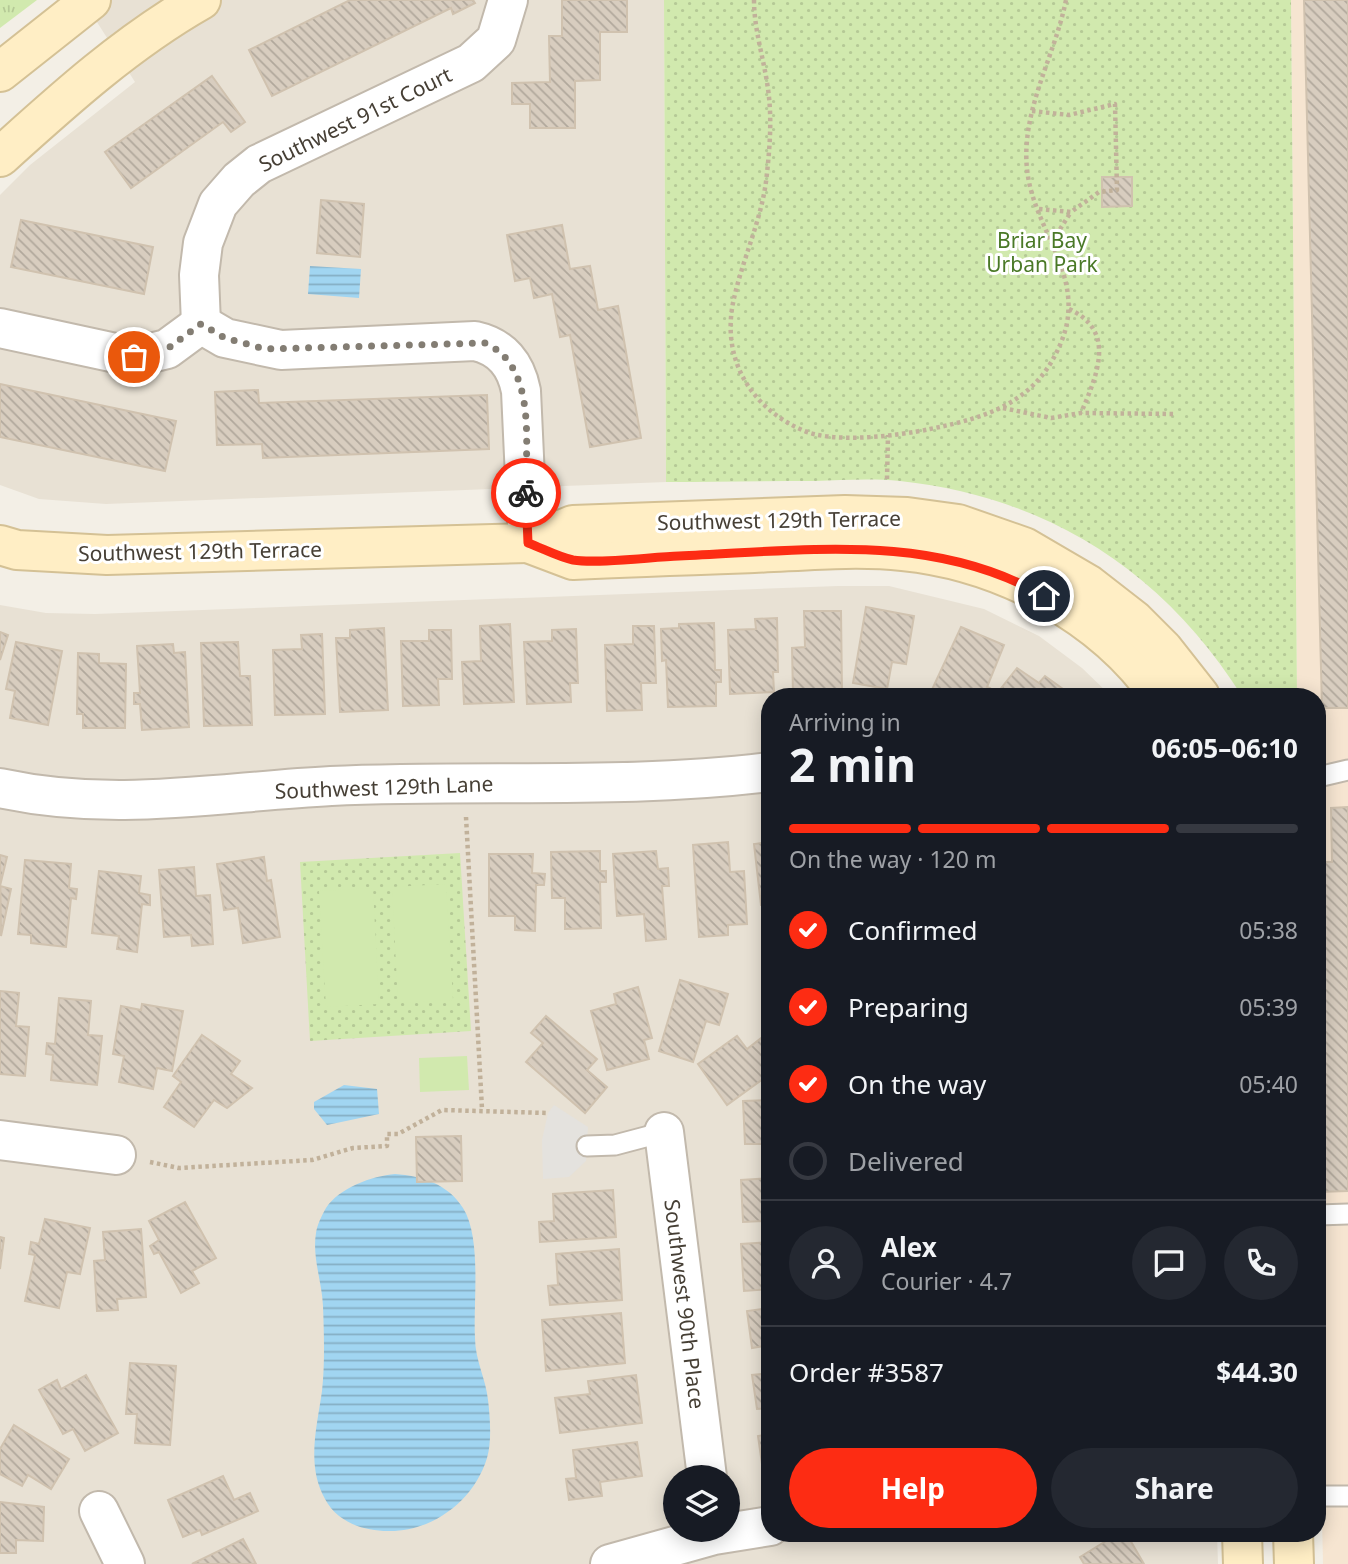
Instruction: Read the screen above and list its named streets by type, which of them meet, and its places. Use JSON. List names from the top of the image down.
{
  "streets": {
    "street": [
      "Southwest 91st Court",
      "Southwest 129th Terrace",
      "Southwest 129th Lane",
      "Southwest 90th Place"
    ]
  },
  "parks": ["Briar Bay Urban Park"],
  "page": {
    "heading": ["2 min", "Arriving in", "06:05–06:10"],
    "panel": [
      "Alex",
      "Courier · 4.7",
      "Order #3587",
      "$44.30"
    ],
    "bar": "On the way · 120 m",
    "list": [
      ["Confirmed", "05:38"],
      ["Preparing", "05:39"],
      ["On the way", "05:40"],
      "Delivered"
    ],
    "buttons": ["Help", "Share"]
  }
}
